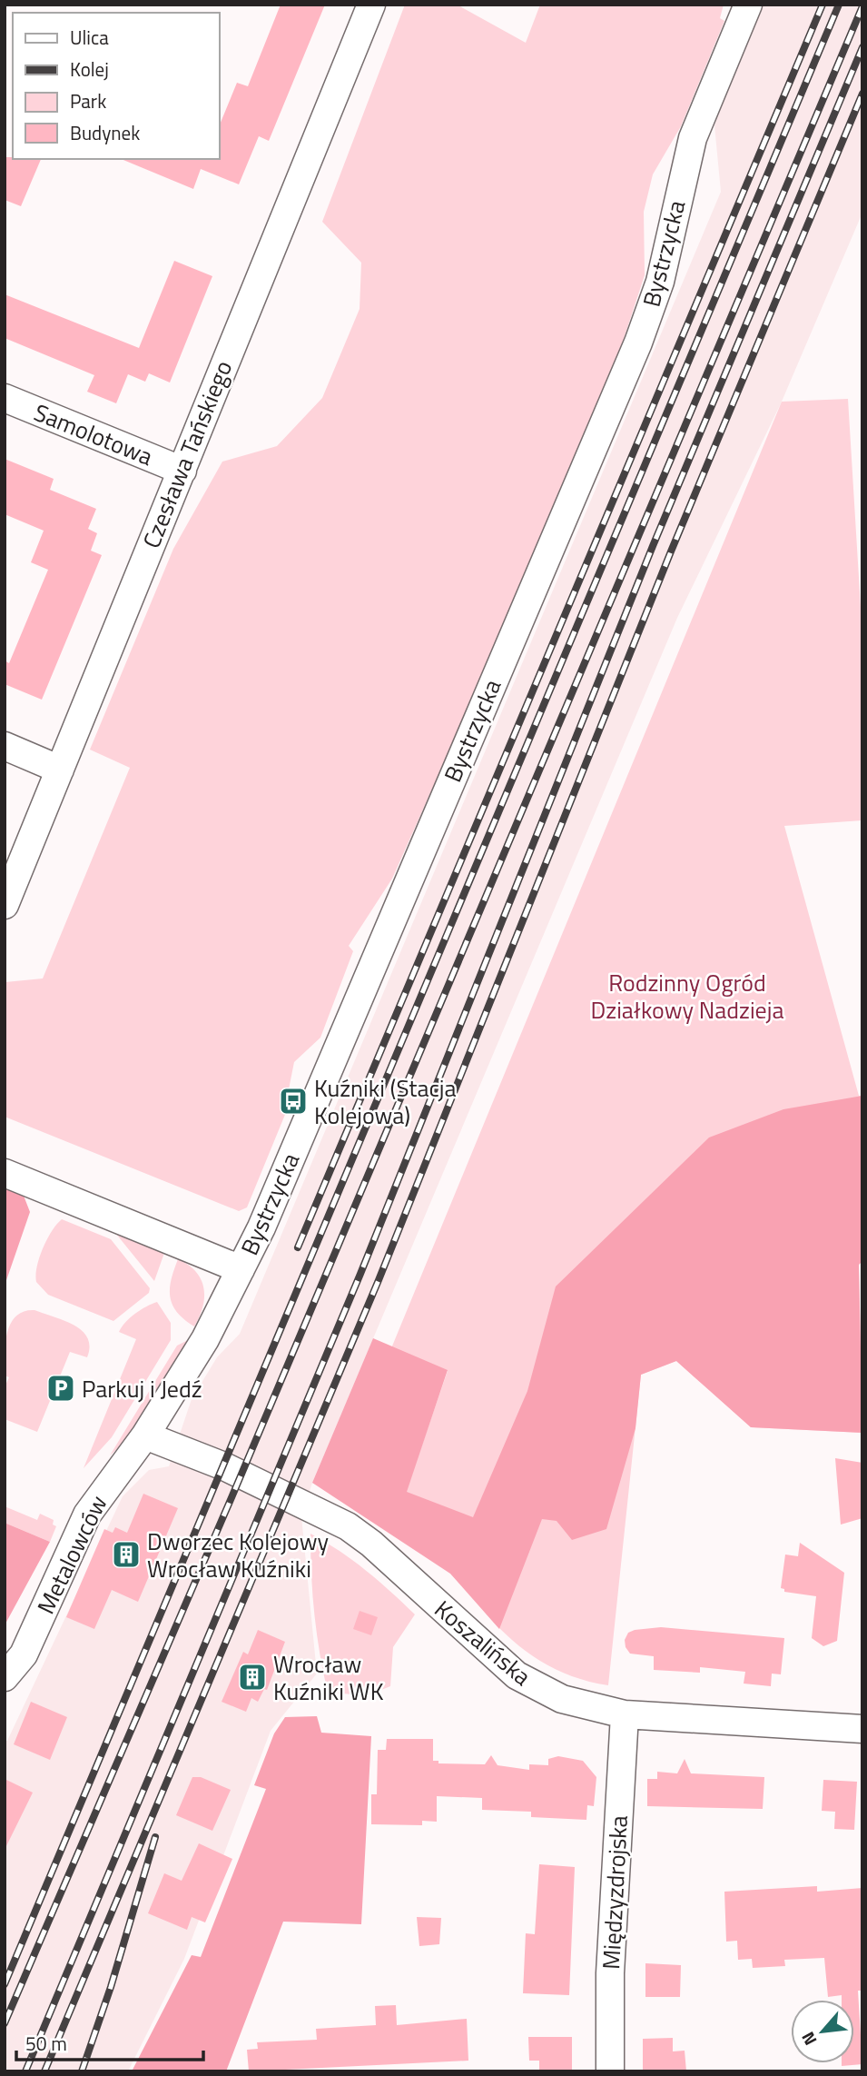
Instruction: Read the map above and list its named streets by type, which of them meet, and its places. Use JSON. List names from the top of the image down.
{
  "streets": {
    "street": [
      "Bystrzycka",
      "Samolotowa",
      "Czesława Tańskiego",
      "Metalowców",
      "Koszalińska",
      "Międzyzdrojska"
    ]
  },
  "crossings": [
    ["Bystrzycka", "Metalowców"],
    ["Bystrzycka", "Koszalińska"],
    ["Samolotowa", "Czesława Tańskiego"],
    ["Metalowców", "Koszalińska"],
    ["Koszalińska", "Międzyzdrojska"]
  ],
  "parks": ["Rodzinny Ogród Działkowy Nadzieja"],
  "places": {
    "bus stop": ["Kuźniki (Stacja Kolejowa)"],
    "parking": ["Parkuj i Jedź"],
    "building": ["Dworzec Kolejowy Wrocław Kuźniki", "Wrocław Kuźniki WK"]
  },
  "legend": [
    "Ulica",
    "Kolej",
    "Park",
    "Budynek"
  ],
  "scale_bar": "50 m",
  "north": "bottom left"
}
